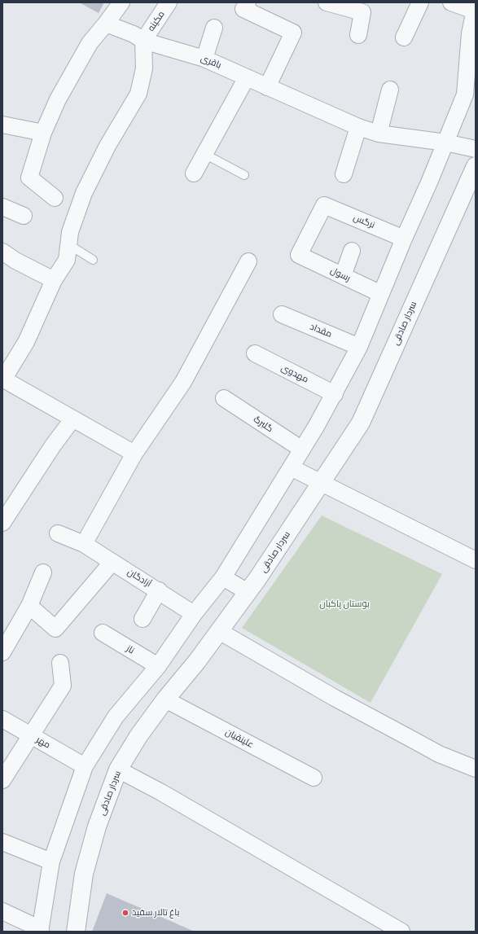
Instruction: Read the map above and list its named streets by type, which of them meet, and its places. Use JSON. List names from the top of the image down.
{
  "streets": {
    "street": [
      "مکینه",
      "باقری",
      "نرگس",
      "رسول",
      "سردار صادقی",
      "مقداد",
      "مهدوی",
      "گلبرگ",
      "آزادگان",
      "ناز",
      "علینقیان",
      "مهر"
    ]
  },
  "crossings": [
    ["مکینه", "باقری"],
    ["نرگس", "رسول"],
    ["سردار صادقی", "علینقیان"]
  ],
  "parks": ["بوستان پاکبان"],
  "places": ["باغ تالار سفید"]
}
